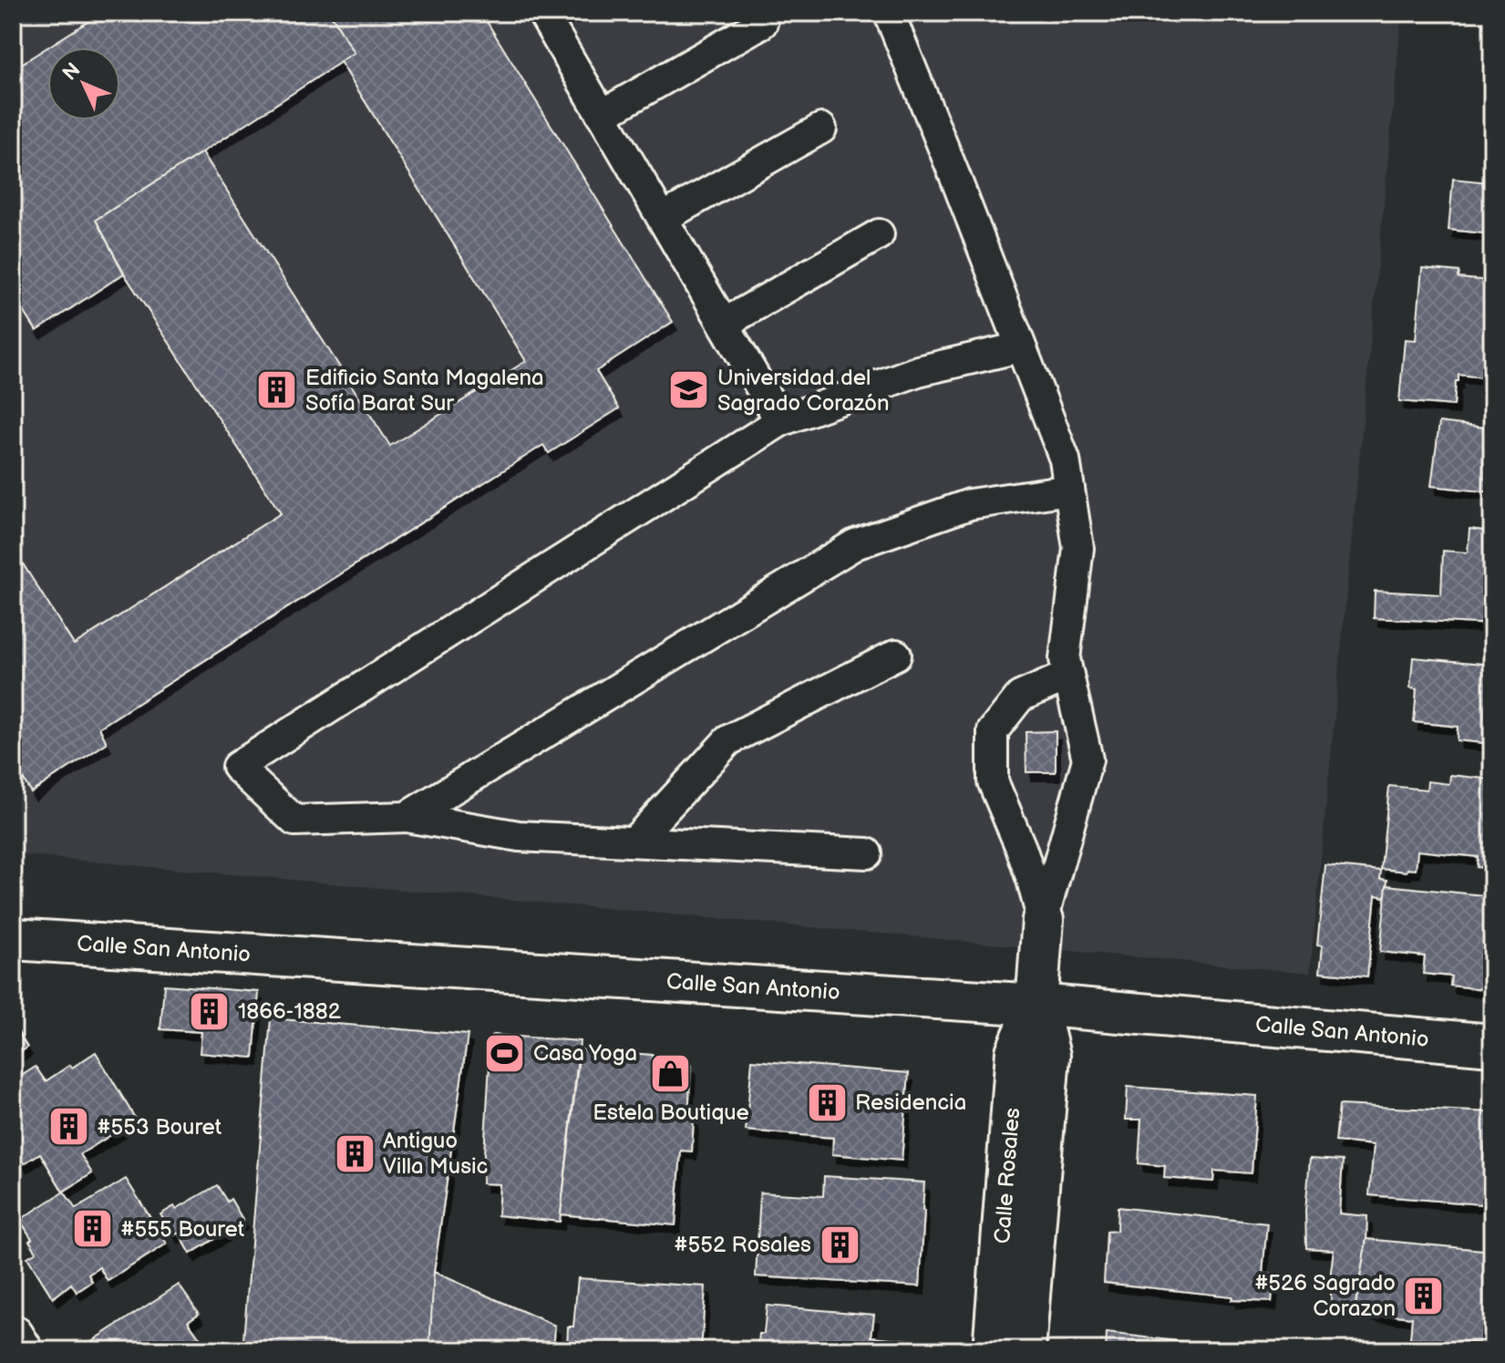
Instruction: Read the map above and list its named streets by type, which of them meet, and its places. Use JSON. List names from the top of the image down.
{
  "streets": {
    "street": ["Calle San Antonio", "Calle Rosales"]
  },
  "crossings": [
    ["Calle San Antonio", "Calle Rosales"]
  ],
  "places": {
    "building": [
      "Edificio Santa Magalena Sofía Barat Sur",
      "1866-1882",
      "Residencia",
      "#553 Bouret",
      "Antiguo Villa Music",
      "#555 Bouret",
      "#552 Rosales",
      "#526 Sagrado Corazon"
    ],
    "school or university": ["Universidad del Sagrado Corazón"],
    "sports": ["Casa Yoga"],
    "shop": ["Estela Boutique"]
  },
  "north": "top left"
}
